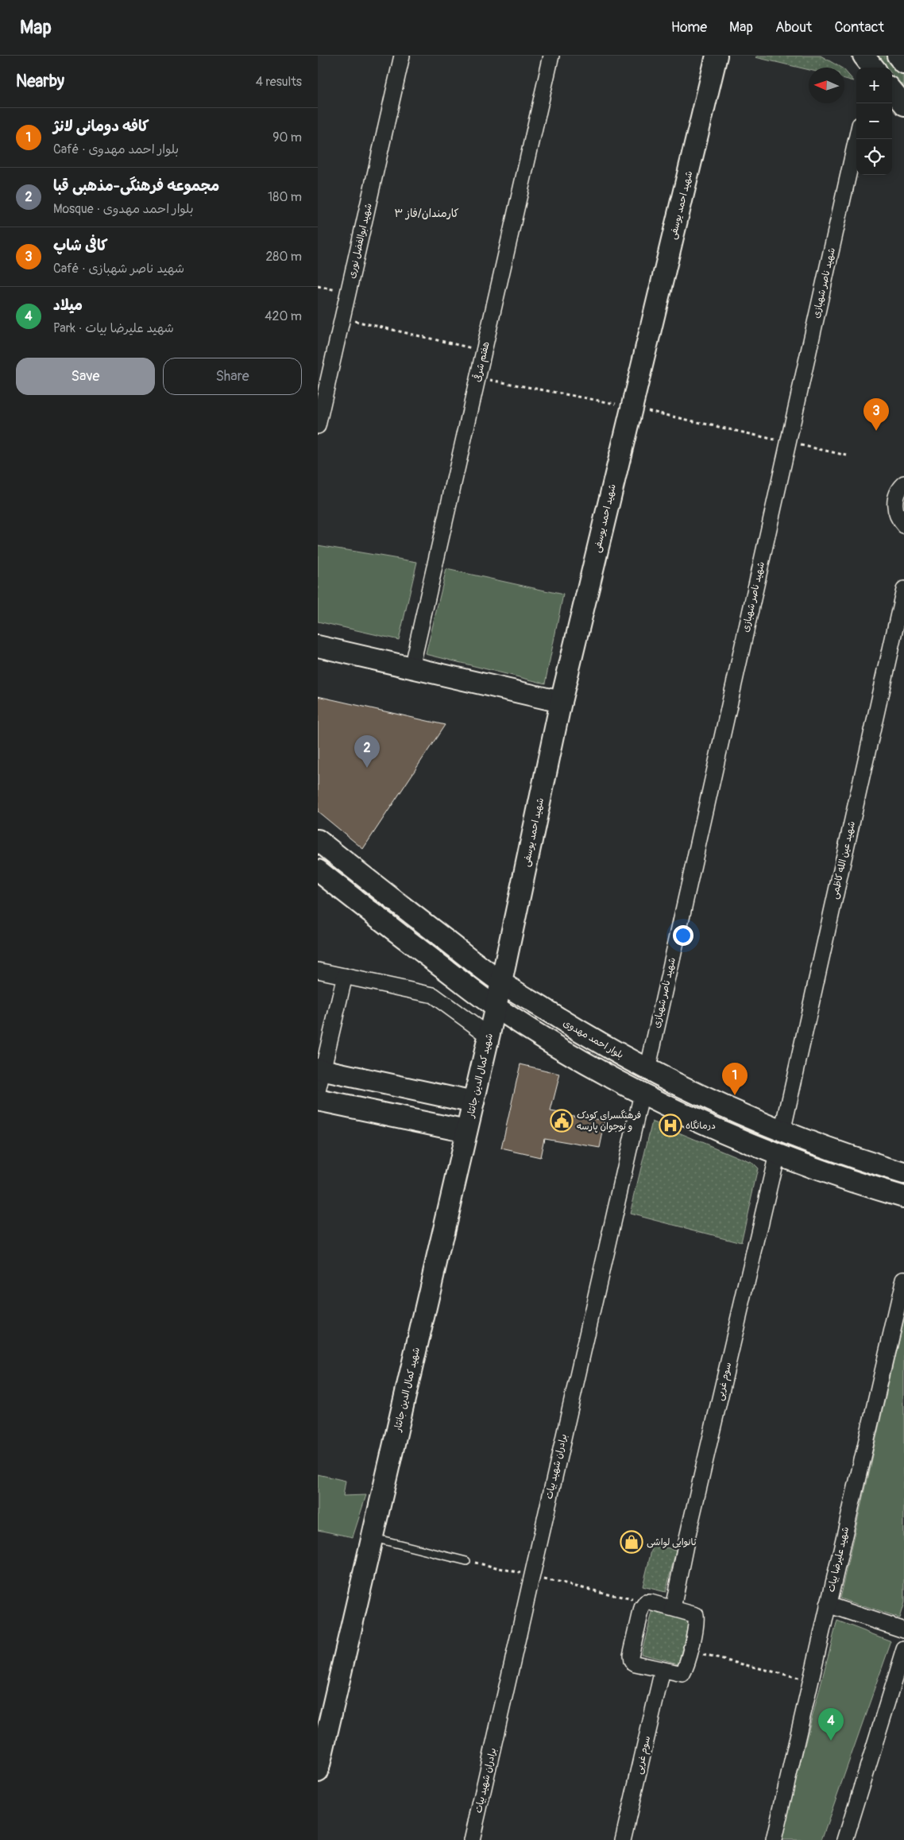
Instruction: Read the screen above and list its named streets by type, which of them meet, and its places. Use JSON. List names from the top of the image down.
{
  "streets": {
    "street": [
      "شهید احمد یوسفی",
      "شهید ابوالفضل نوری",
      "شهید ناصر شهبازی",
      "هفتم شرقی",
      "شهید عین الله کاظمی",
      "بلوار احمد مهدوی",
      "شهید کمال الدین جانثار",
      "سوم غربی",
      "برادران شهید بیات",
      "شهید علیرضا بیات"
    ]
  },
  "crossings": [
    ["شهید احمد یوسفی", "بلوار احمد مهدوی"],
    ["شهید احمد یوسفی", "شهید کمال الدین جانثار"],
    ["شهید ناصر شهبازی", "بلوار احمد مهدوی"],
    ["شهید عین الله کاظمی", "بلوار احمد مهدوی"]
  ],
  "districts": ["کارمندان/فاز ۳"],
  "places": {
    "public building": ["فرهنگسرای کودک و نوجوان پارسه"],
    "hospital": ["درمانگاه"],
    "shop": ["نانوایی لواشی"]
  },
  "north": "left",
  "page": {
    "header": "Map",
    "nav": [
      "Home",
      "Map",
      "About",
      "Contact"
    ],
    "heading": ["Nearby", "4 results"],
    "map_buttons": ["+", "−"],
    "list": [
      {
        "mark": "1",
        "name": "کافه دومانی لانژ",
        "note": "Café · بلوار احمد مهدوی",
        "value": "90 m"
      },
      {
        "mark": "2",
        "name": "مجموعه فرهنگی-مذهبی قبا",
        "note": "Mosque · بلوار احمد مهدوی",
        "value": "180 m"
      },
      {
        "mark": "3",
        "name": "کافی شاپ",
        "note": "Café · شهید ناصر شهبازی",
        "value": "280 m"
      },
      {
        "mark": "4",
        "name": "میلاد",
        "note": "Park · شهید علیرضا بیات",
        "value": "420 m"
      }
    ],
    "buttons": ["Save", "Share"],
    "pins": [
      "3",
      "2",
      "1",
      "4"
    ]
  }
}
